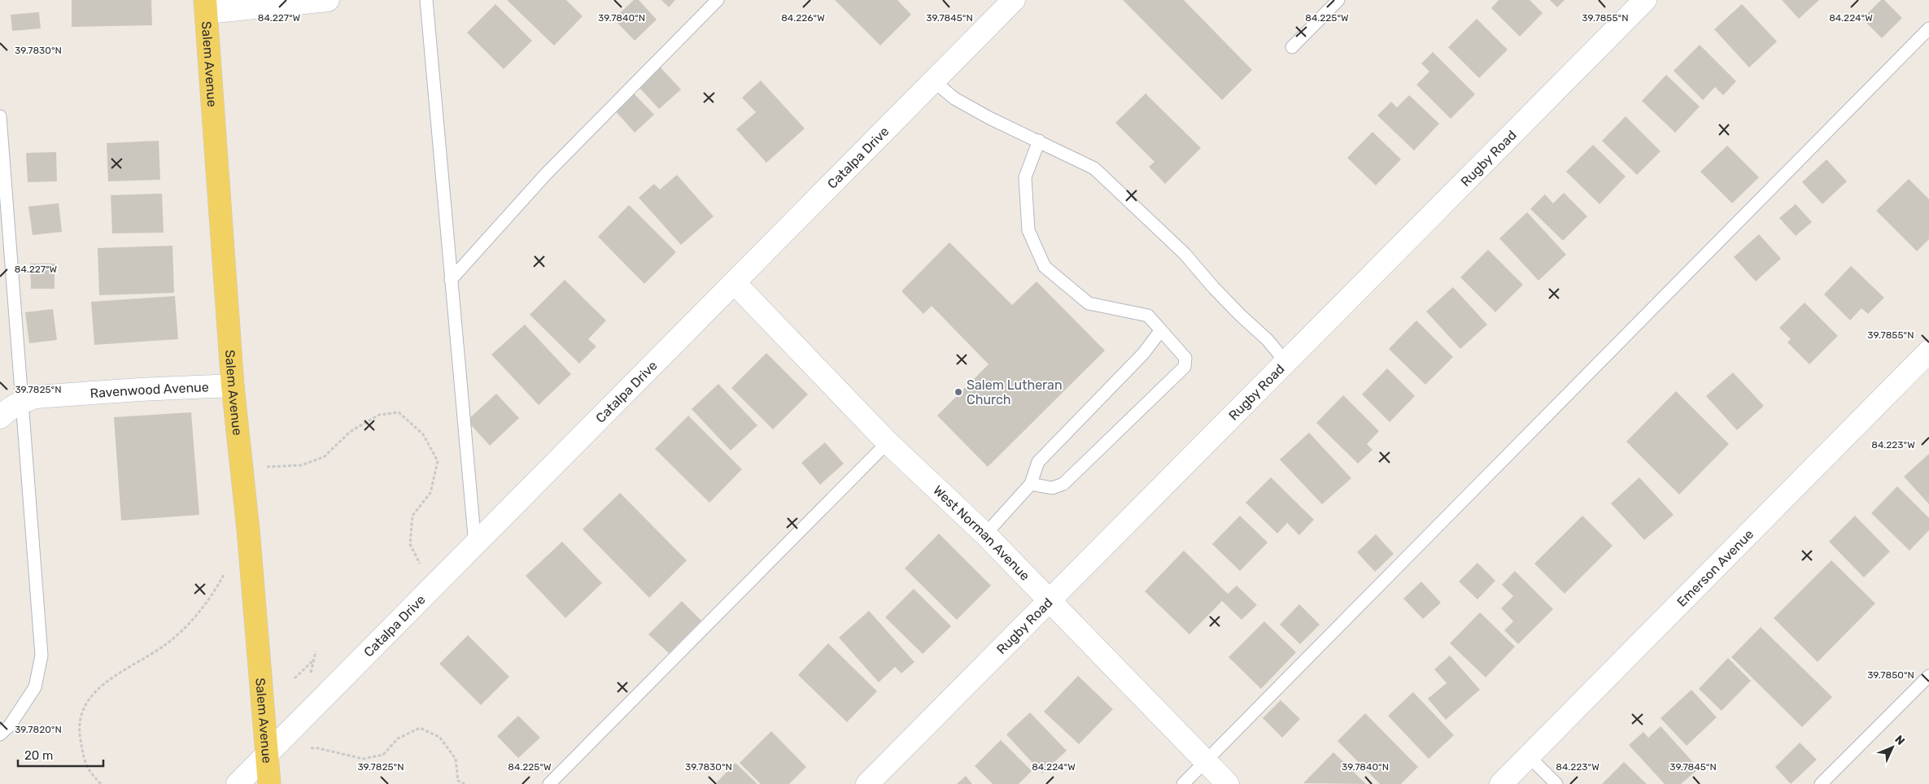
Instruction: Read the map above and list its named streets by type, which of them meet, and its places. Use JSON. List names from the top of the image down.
{
  "streets": {
    "main road": ["Salem Avenue"],
    "street": [
      "Catalpa Drive",
      "Rugby Road",
      "Ravenwood Avenue",
      "West Norman Avenue",
      "Emerson Avenue"
    ]
  },
  "crossings": [
    ["Salem Avenue", "Catalpa Drive"],
    ["Salem Avenue", "Ravenwood Avenue"],
    ["Catalpa Drive", "West Norman Avenue"],
    ["Rugby Road", "West Norman Avenue"]
  ],
  "places": ["Salem Lutheran Church"],
  "scale_bar": "20 m",
  "north": "top right",
  "coordinates": [
    "84.227°W",
    "84.226°W",
    "84.225°W",
    "84.224°W",
    "39.7840°N",
    "39.7845°N",
    "39.7855°N",
    "39.7830°N",
    "39.7825°N",
    "84.223°W",
    "39.7850°N",
    "39.7820°N"
  ]
}
